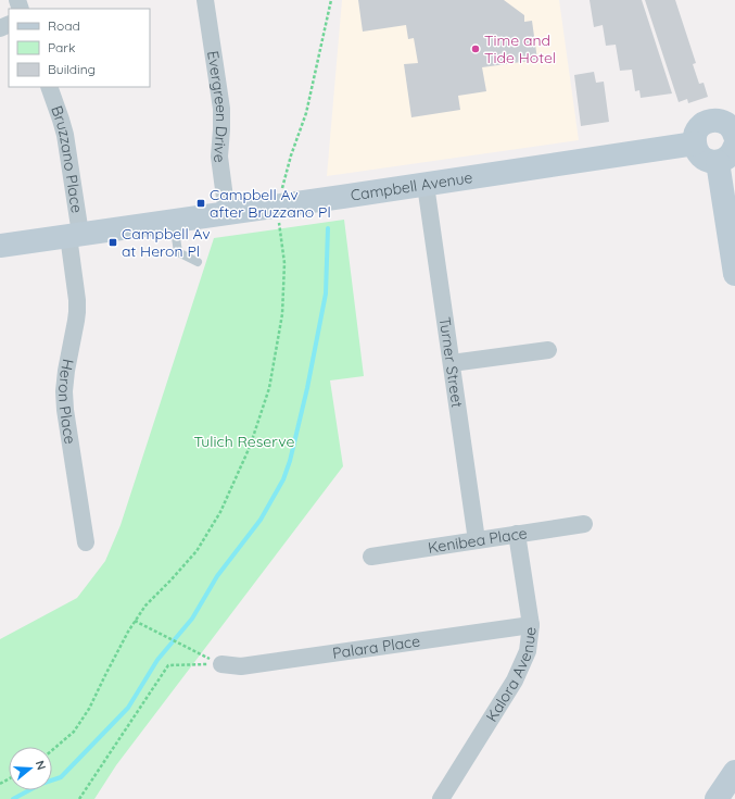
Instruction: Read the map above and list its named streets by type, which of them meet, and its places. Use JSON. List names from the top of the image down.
{
  "streets": {
    "main road": ["Campbell Avenue"],
    "street": [
      "Evergreen Drive",
      "Bruzzano Place",
      "Turner Street",
      "Heron Place",
      "Kenibea Place",
      "Palara Place",
      "Kalora Avenue"
    ]
  },
  "crossings": [
    ["Evergreen Drive", "Campbell Avenue"],
    ["Bruzzano Place", "Campbell Avenue"],
    ["Bruzzano Place", "Heron Place"],
    ["Campbell Avenue", "Turner Street"],
    ["Campbell Avenue", "Heron Place"],
    ["Turner Street", "Kenibea Place"],
    ["Kenibea Place", "Kalora Avenue"],
    ["Palara Place", "Kalora Avenue"]
  ],
  "parks": ["Tulich Reserve"],
  "places": {
    "other": ["Time and Tide Hotel"],
    "transit": ["Campbell Av after Bruzzano Pl", "Campbell Av at Heron Pl"]
  },
  "legend": ["Road", "Park", "Building"],
  "north": "right"
}
